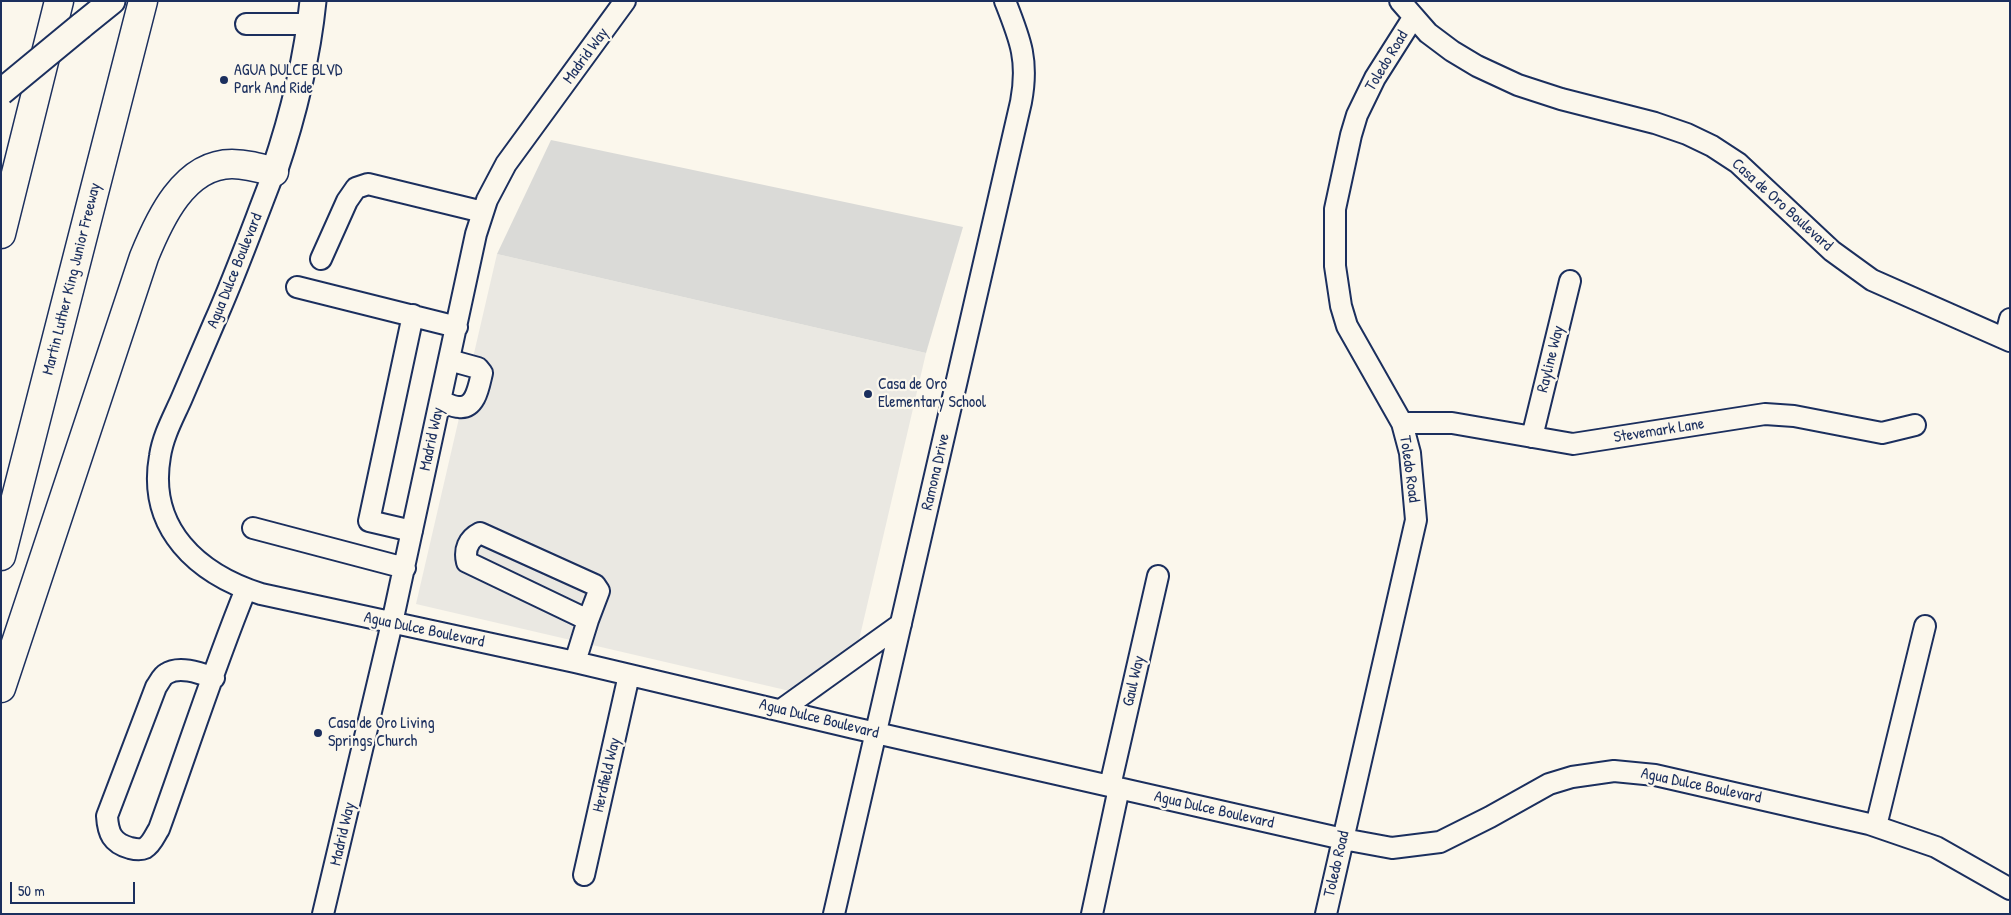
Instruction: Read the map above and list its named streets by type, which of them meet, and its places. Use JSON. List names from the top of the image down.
{
  "streets": {
    "highway": ["Martin Luther King Junior Freeway"],
    "main road": ["Agua Dulce Boulevard"],
    "street": [
      "Madrid Way",
      "Toledo Road",
      "Casa de Oro Boulevard",
      "Rayline Way",
      "Stevemark Lane",
      "Ramona Drive",
      "Gaul Way",
      "Herdfield Way"
    ]
  },
  "crossings": [
    ["Madrid Way", "Agua Dulce Boulevard"],
    ["Toledo Road", "Casa de Oro Boulevard"],
    ["Toledo Road", "Agua Dulce Boulevard"],
    ["Toledo Road", "Stevemark Lane"],
    ["Agua Dulce Boulevard", "Ramona Drive"],
    ["Agua Dulce Boulevard", "Gaul Way"],
    ["Agua Dulce Boulevard", "Herdfield Way"],
    ["Rayline Way", "Stevemark Lane"]
  ],
  "places": ["AGUA DULCE BLVD Park And Ride", "Casa de Oro Elementary School", "Casa de Oro Living Springs Church"],
  "scale_bar": "50 m"
}
